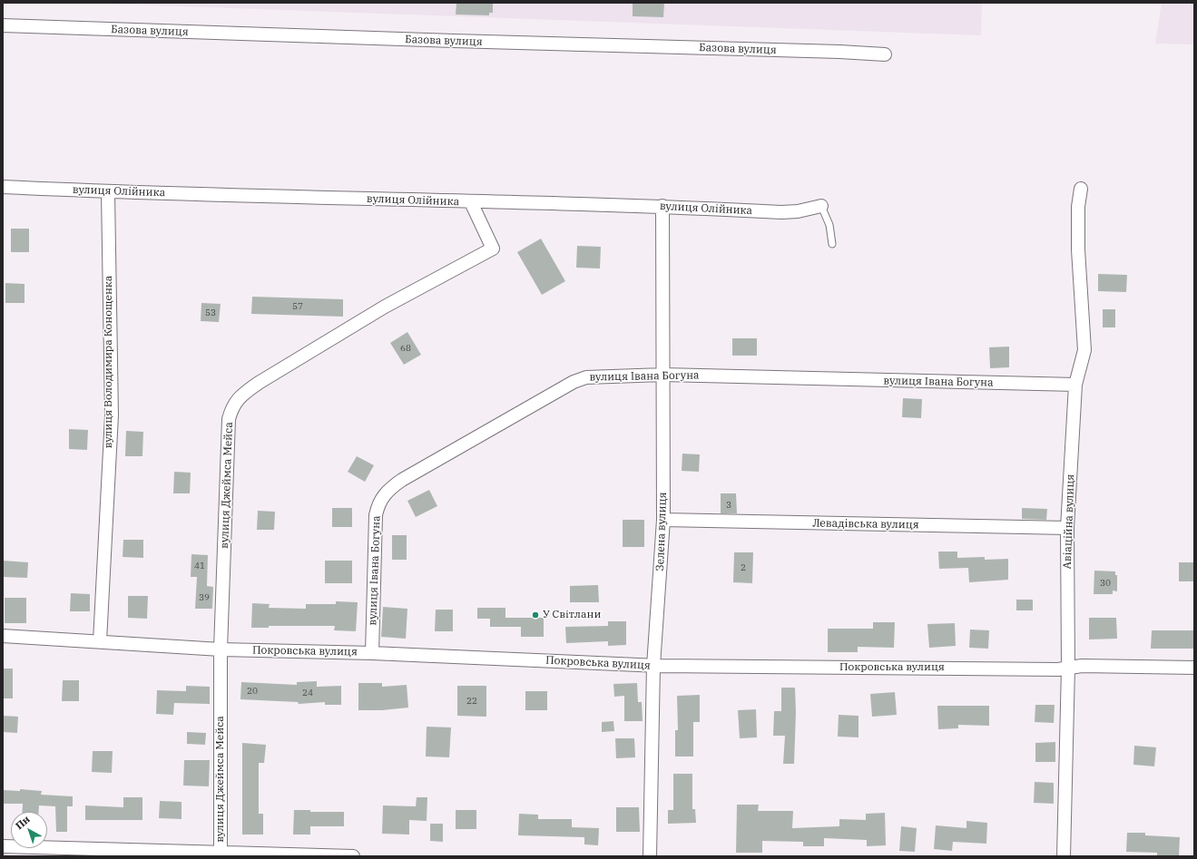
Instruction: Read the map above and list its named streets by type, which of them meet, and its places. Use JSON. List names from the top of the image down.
{
  "streets": {
    "street": [
      "Базова вулиця",
      "вулиця Олійника",
      "вулиця Володимира Конощенка",
      "вулиця Івана Богуна",
      "вулиця Джеймса Мейса",
      "Авіаційна вулиця",
      "Левадівська вулиця",
      "Зелена вулиця",
      "Покровська вулиця"
    ]
  },
  "crossings": [
    ["вулиця Олійника", "вулиця Володимира Конощенка"],
    ["вулиця Олійника", "вулиця Джеймса Мейса"],
    ["вулиця Олійника", "Зелена вулиця"],
    ["вулиця Володимира Конощенка", "Покровська вулиця"],
    ["вулиця Івана Богуна", "Авіаційна вулиця"],
    ["вулиця Івана Богуна", "Зелена вулиця"],
    ["вулиця Івана Богуна", "Покровська вулиця"],
    ["вулиця Джеймса Мейса", "Покровська вулиця"],
    ["Авіаційна вулиця", "Левадівська вулиця"],
    ["Авіаційна вулиця", "Покровська вулиця"],
    ["Левадівська вулиця", "Зелена вулиця"],
    ["Зелена вулиця", "Покровська вулиця"]
  ],
  "places": ["У Світлани"],
  "house_numbers": [
    "57",
    "53",
    "68",
    "3",
    "41",
    "2",
    "30",
    "39",
    "20",
    "24",
    "22"
  ],
  "north": "top left"
}
